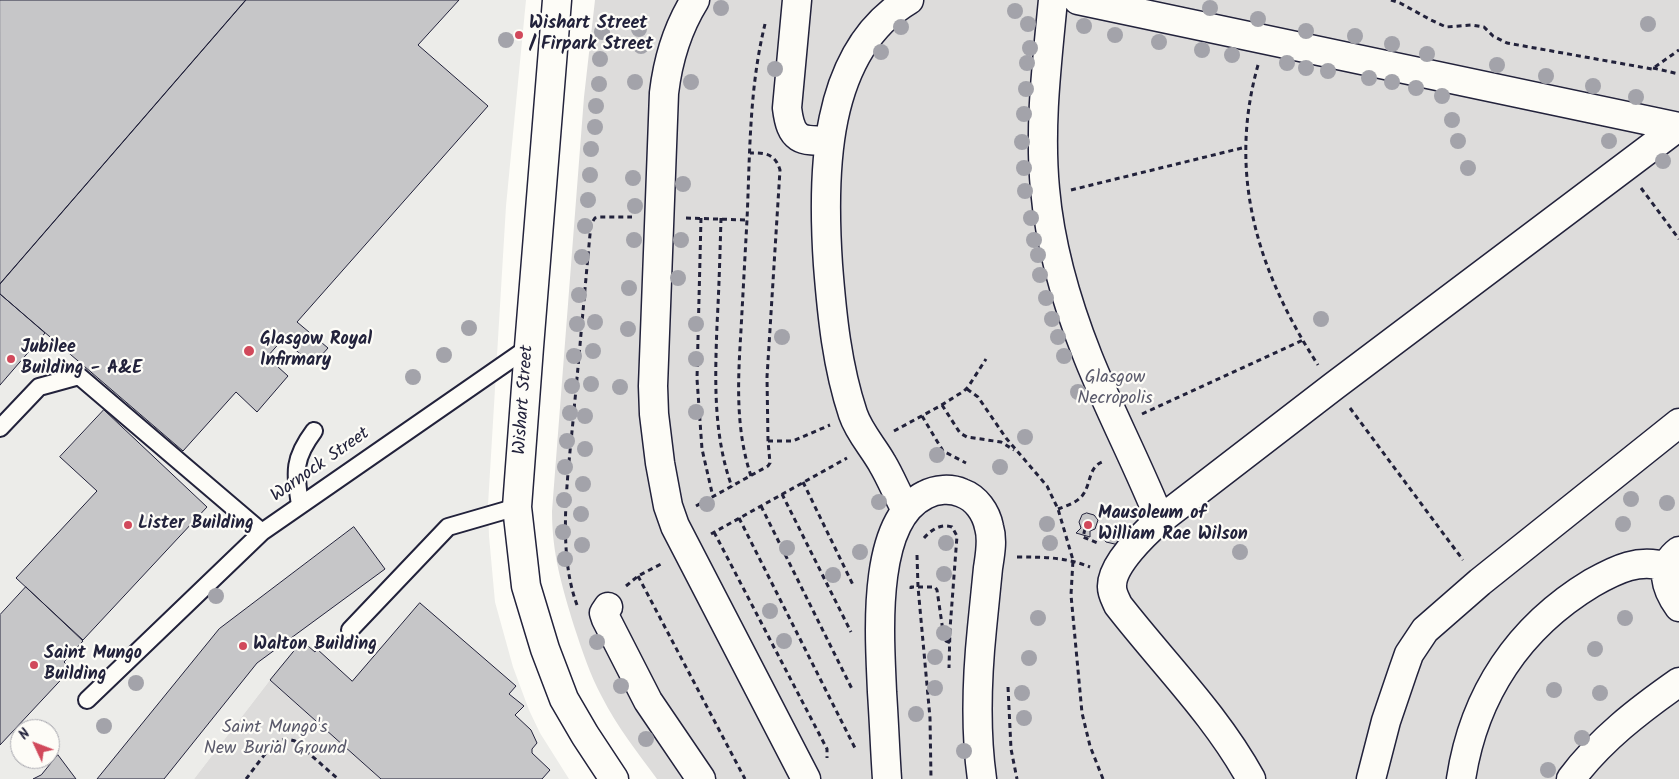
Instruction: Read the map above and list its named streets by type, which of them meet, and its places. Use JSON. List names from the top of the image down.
{
  "streets": {
    "street": ["Wishart Street"],
    "lane": ["Warnock Street"]
  },
  "crossings": [
    ["Wishart Street", "Warnock Street"]
  ],
  "parks": ["Glasgow Necropolis", "Saint Mungo's New Burial Ground"],
  "places": [
    "Wishart Street / Firpark Street",
    "Glasgow Royal Infirmary",
    "Jubilee Building - A&E",
    "Lister Building",
    "Mausoleum of William Rae Wilson",
    "Walton Building",
    "Saint Mungo Building"
  ],
  "north": "top left"
}
